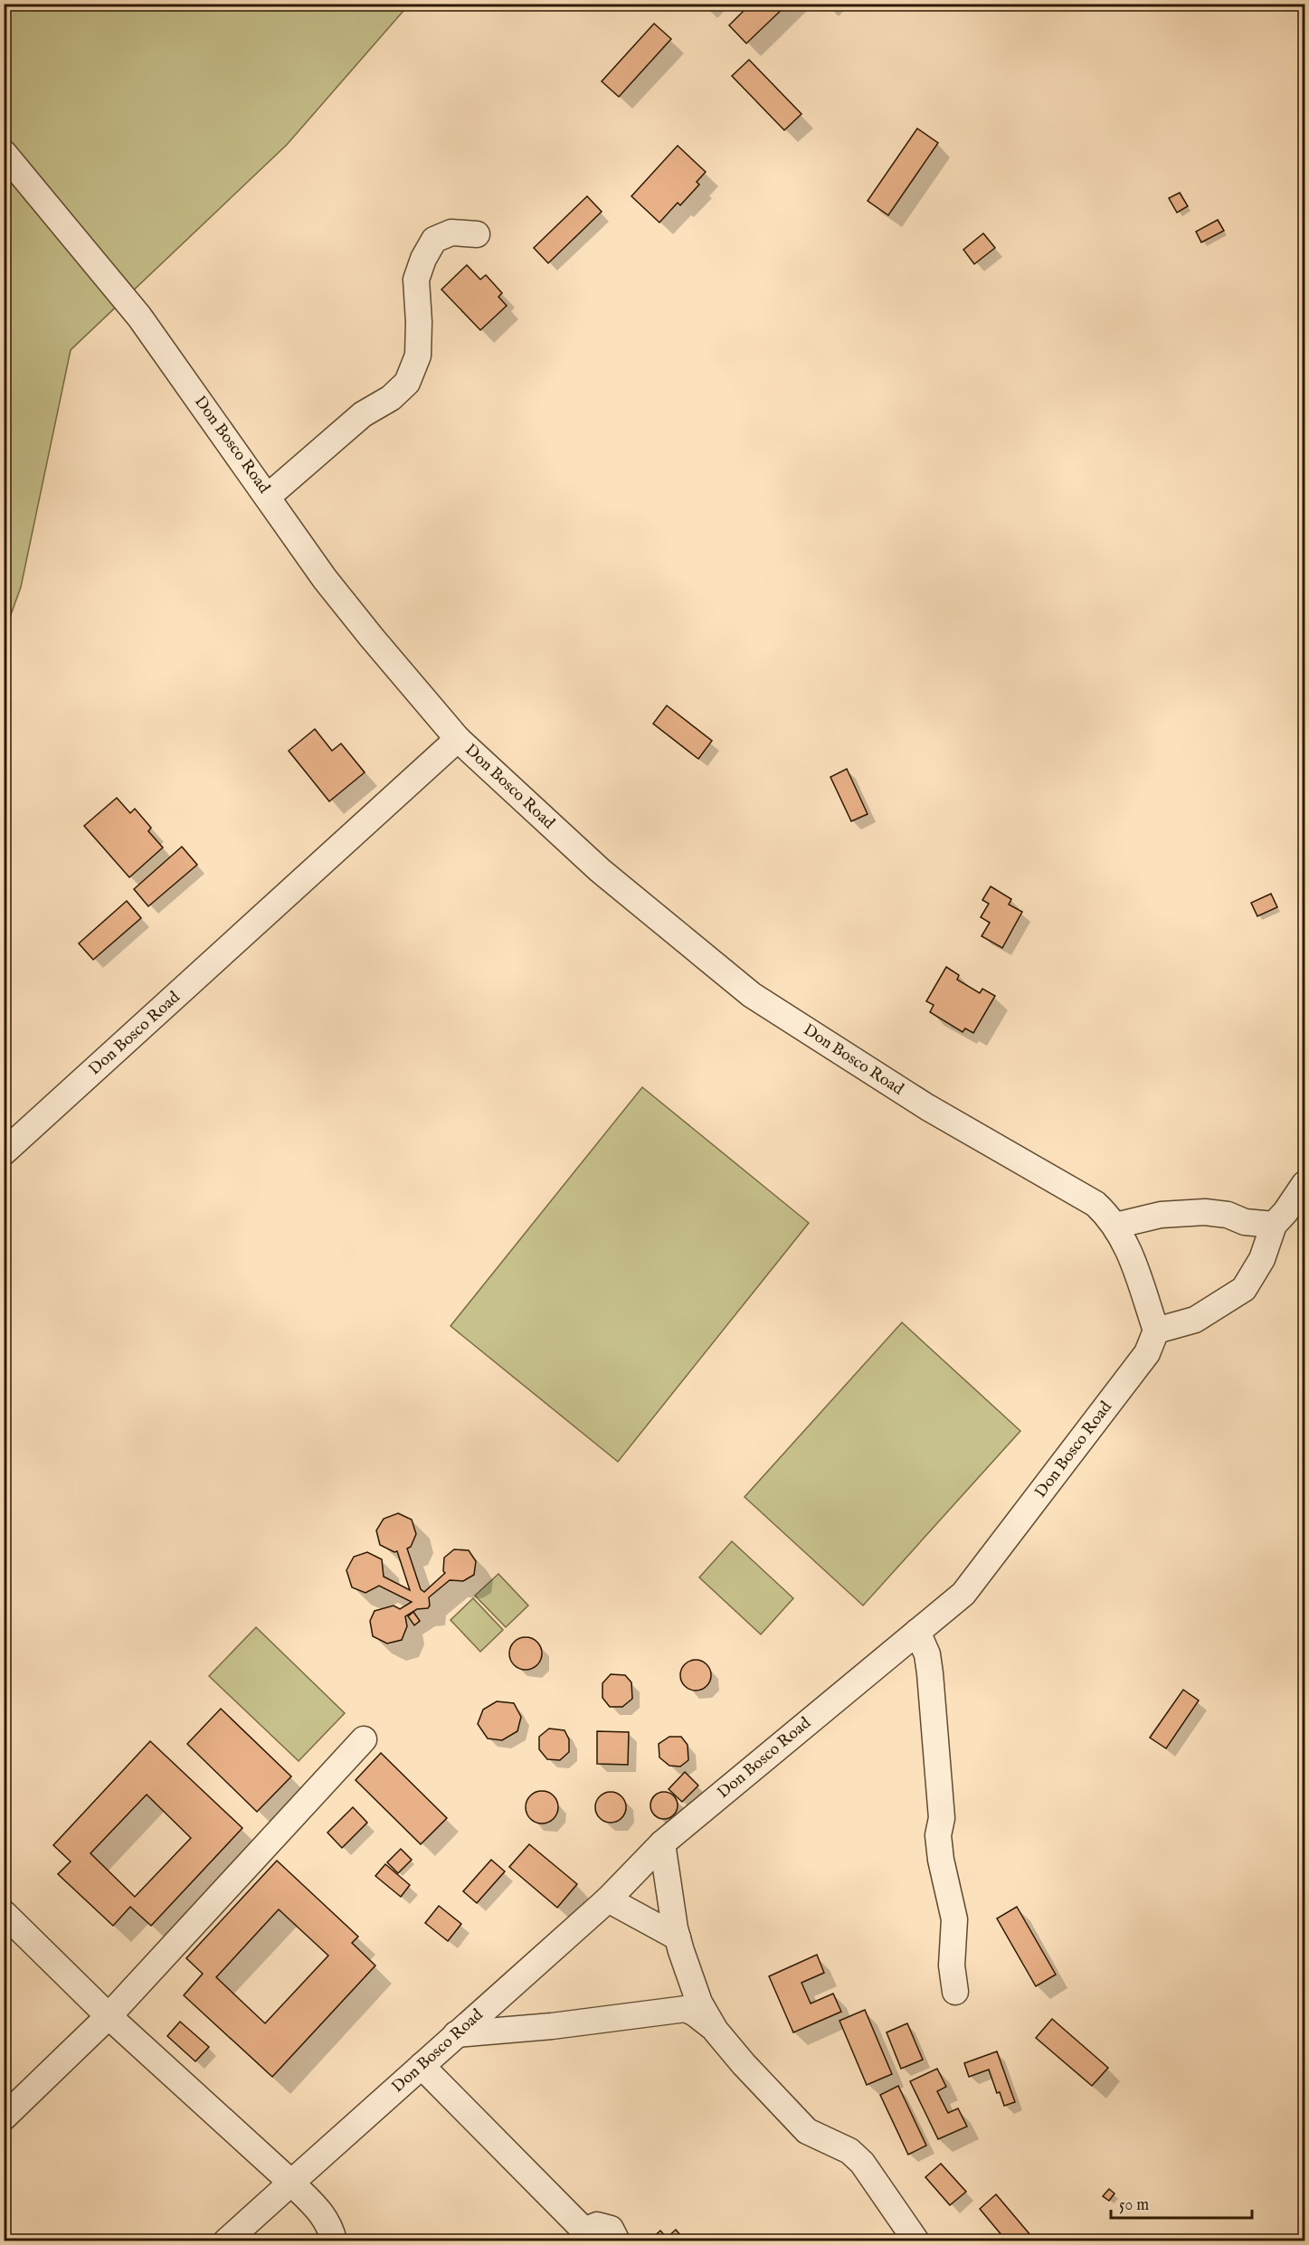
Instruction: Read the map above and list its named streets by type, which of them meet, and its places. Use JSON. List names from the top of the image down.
{
  "streets": {
    "street": ["Don Bosco Road"]
  },
  "scale_bar": "50 m"
}
